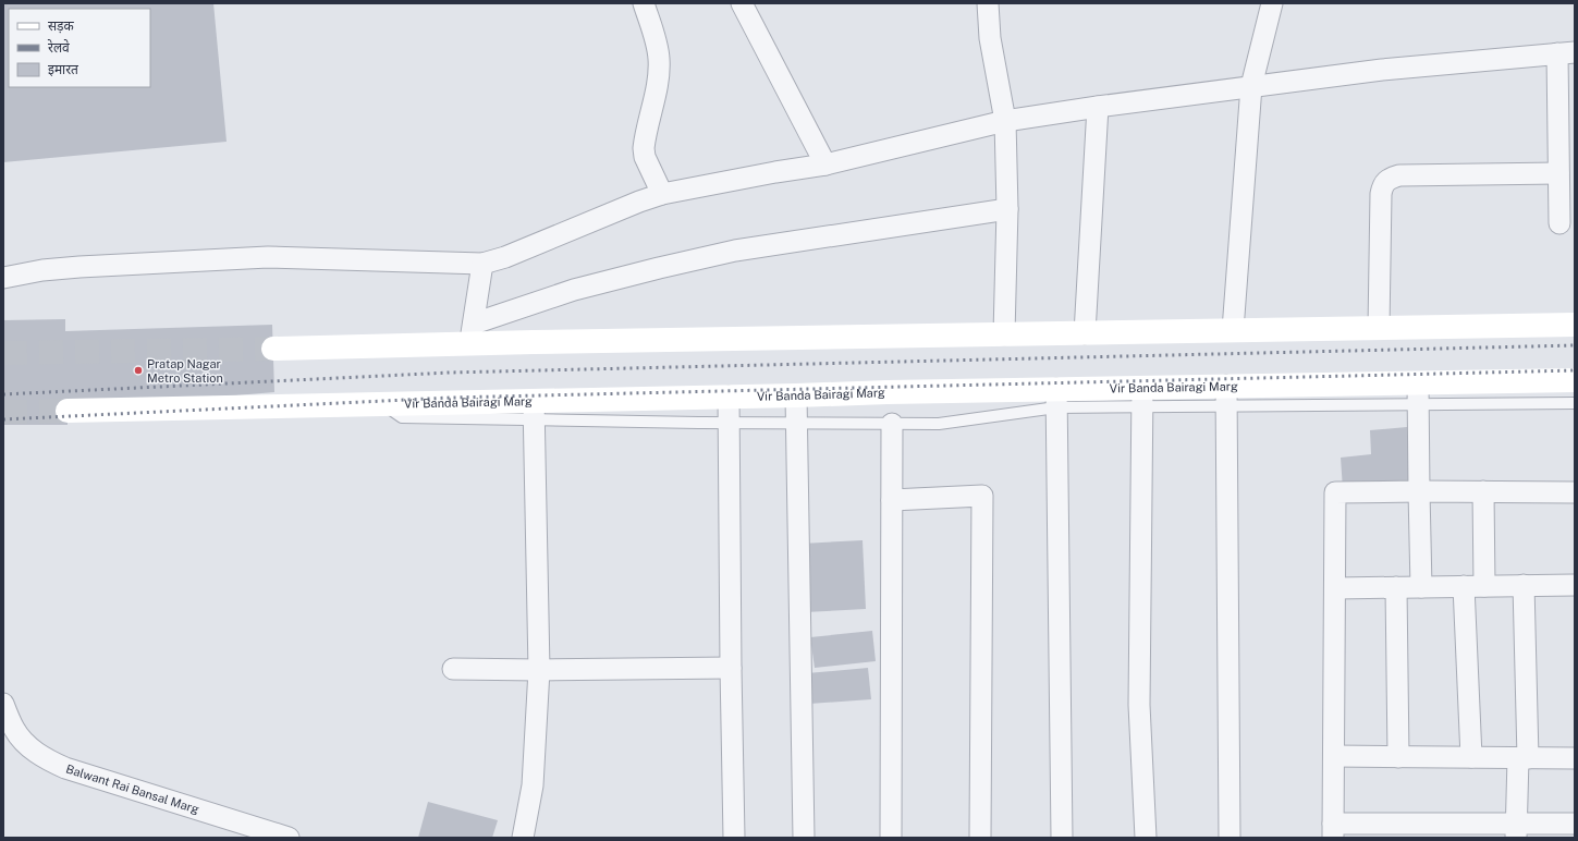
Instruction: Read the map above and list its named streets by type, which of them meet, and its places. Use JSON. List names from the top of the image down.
{
  "streets": {
    "main road": ["Vir Banda Bairagi Marg"],
    "street": ["Balwant Rai Bansal Marg"]
  },
  "places": ["Pratap Nagar Metro Station"],
  "legend": ["सड़क", "रेलवे", "इमारत"]
}
